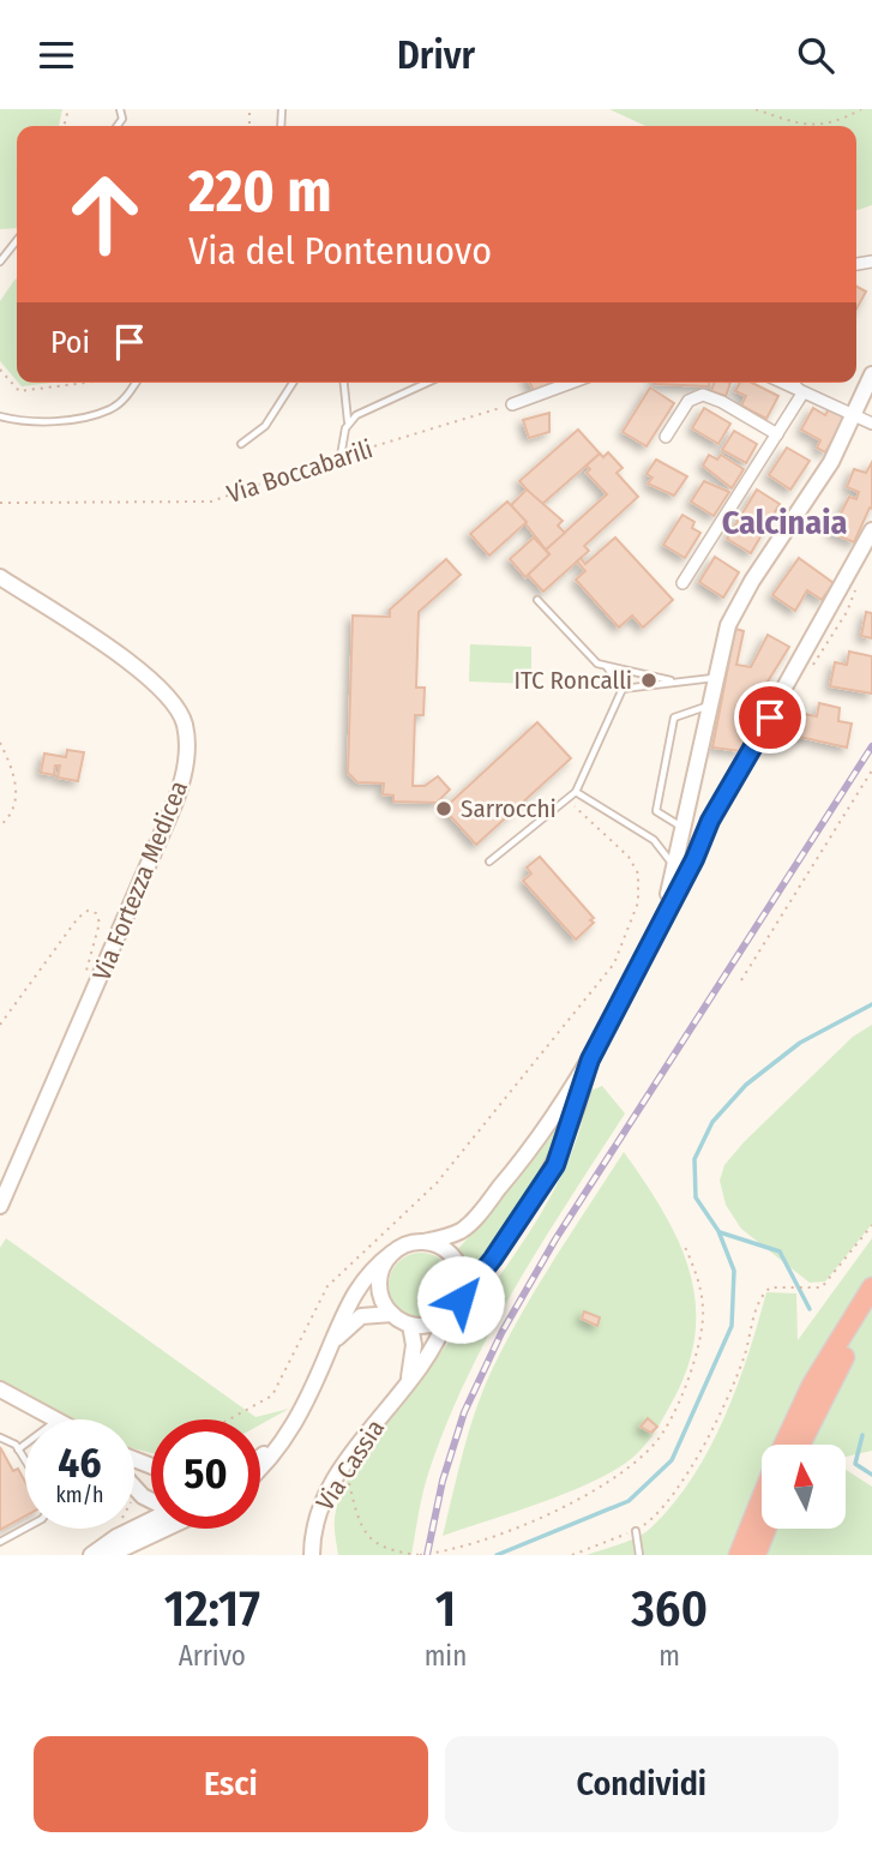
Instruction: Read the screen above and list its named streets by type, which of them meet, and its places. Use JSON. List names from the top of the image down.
{
  "streets": {
    "main road": ["Via Fortezza Medicea", "Via Cassia"],
    "path": ["Via Boccabarili"]
  },
  "districts": ["Calcinaia"],
  "places": ["ITC Roncalli", "Sarrocchi"],
  "north": "top",
  "page": {
    "header": "Drivr",
    "turn": ["220 m", "Via del Pontenuovo"],
    "then": "Poi",
    "speed": "46 km/h",
    "limit": "50",
    "eta": [
      "12:17",
      "Arrivo",
      "1",
      "min",
      "360",
      "m"
    ],
    "buttons": ["Esci", "Condividi"]
  }
}
